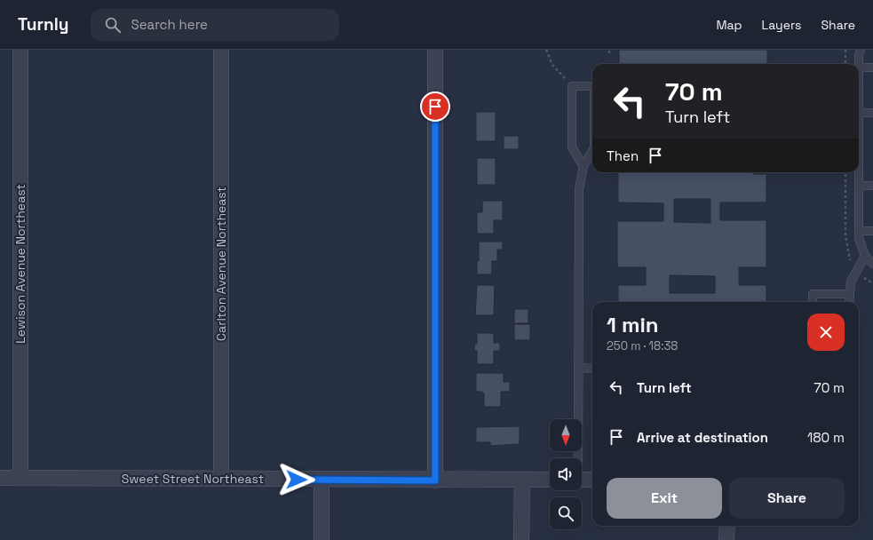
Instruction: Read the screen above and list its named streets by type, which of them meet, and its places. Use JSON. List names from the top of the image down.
{
  "streets": {
    "street": ["Lewison Avenue Northeast", "Carlton Avenue Northeast", "Sweet Street Northeast"]
  },
  "crossings": [
    ["Lewison Avenue Northeast", "Sweet Street Northeast"],
    ["Carlton Avenue Northeast", "Sweet Street Northeast"]
  ],
  "north": "bottom",
  "page": {
    "header": "Turnly",
    "search": "Search here",
    "nav": ["Map", "Layers", "Share"],
    "turn": ["70 m", "Turn left"],
    "then": "Then",
    "heading": ["1 min", "250 m · 18:38"],
    "list": [
      {
        "name": "Turn left",
        "value": "70 m"
      },
      {
        "name": "Arrive at destination",
        "value": "180 m"
      }
    ],
    "buttons": ["Exit", "Share"]
  }
}
